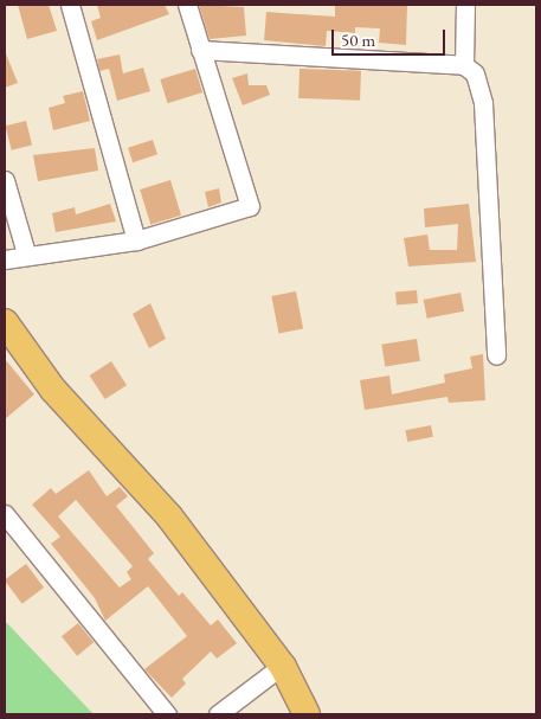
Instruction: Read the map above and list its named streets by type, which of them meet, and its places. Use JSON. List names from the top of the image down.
{
  "scale_bar": "50 m"
}
